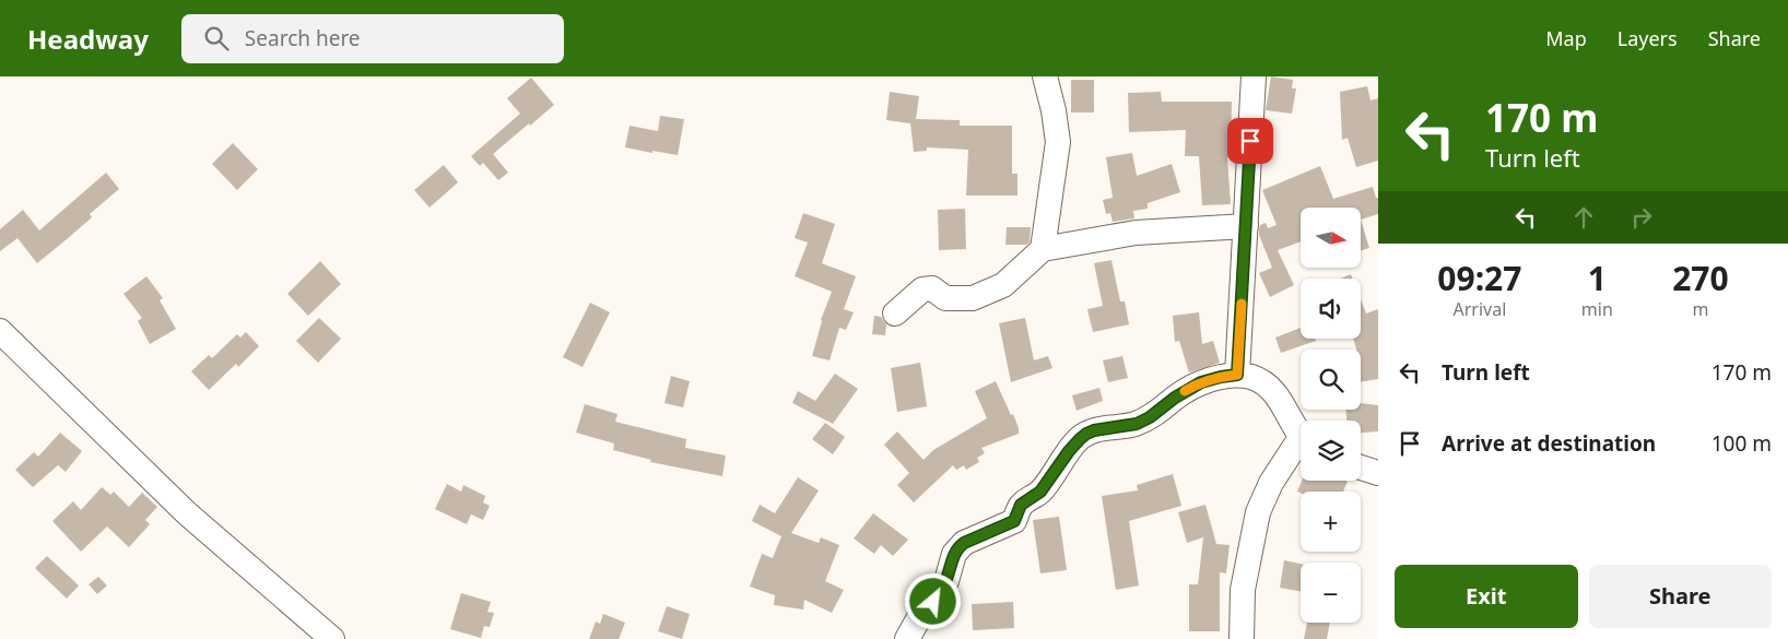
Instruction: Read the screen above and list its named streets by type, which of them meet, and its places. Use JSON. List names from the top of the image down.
{
  "north": "right",
  "page": {
    "header": "Headway",
    "search": "Search here",
    "nav": ["Map", "Layers", "Share"],
    "turn": ["170 m", "Turn left"],
    "map_buttons": ["+", "−"],
    "eta": [
      "09:27",
      "Arrival",
      "1",
      "min",
      "270",
      "m"
    ],
    "list": [
      {
        "name": "Turn left",
        "value": "170 m"
      },
      {
        "name": "Arrive at destination",
        "value": "100 m"
      }
    ],
    "buttons": ["Exit", "Share"]
  }
}
